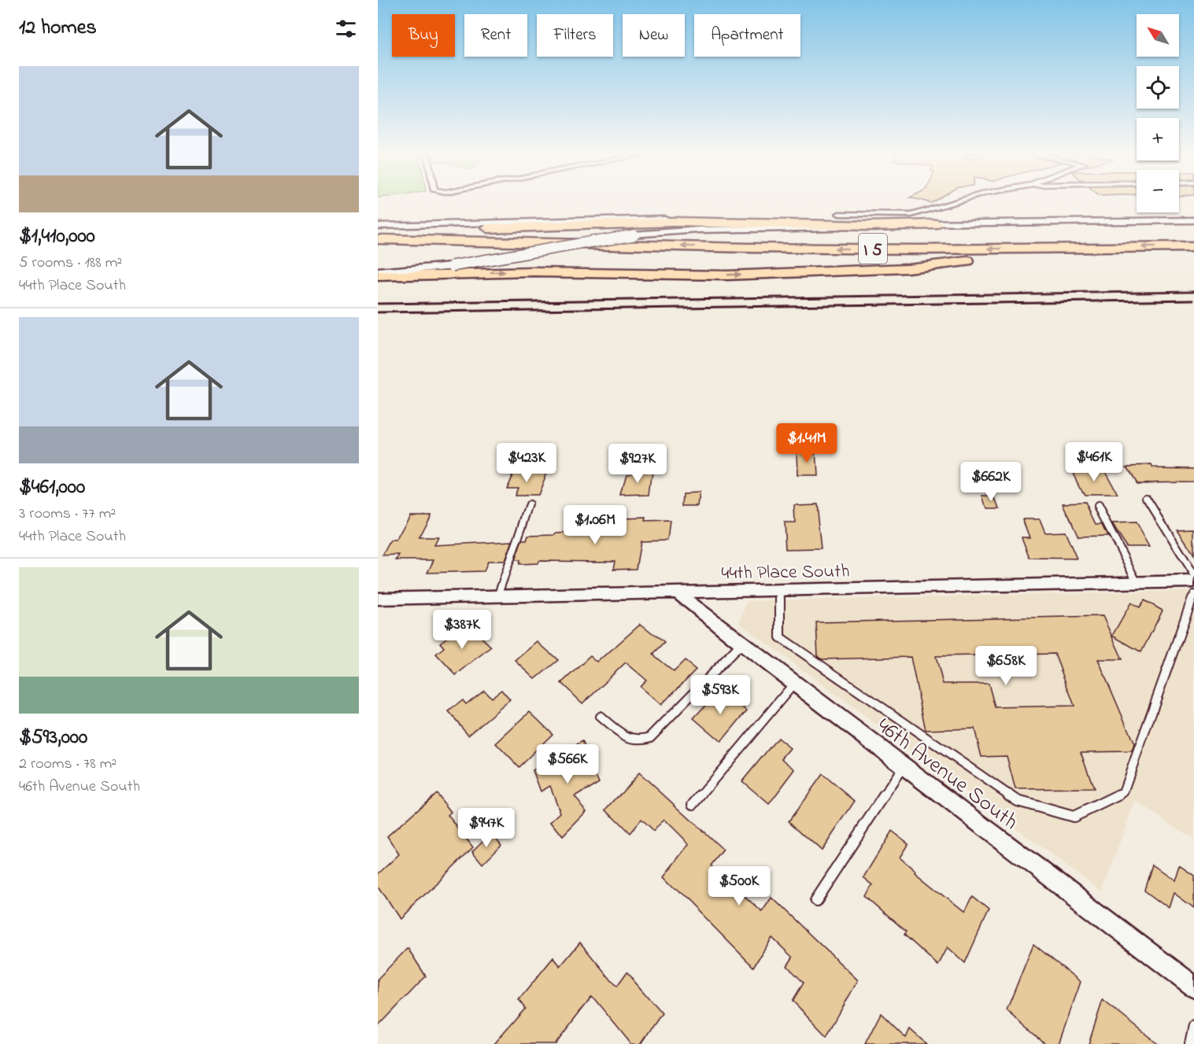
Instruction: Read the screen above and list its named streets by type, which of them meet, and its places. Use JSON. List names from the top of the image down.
{
  "streets": {
    "highway": ["I 5"],
    "street": ["44th Place South", "46th Avenue South"]
  },
  "crossings": [
    ["44th Place South", "46th Avenue South"]
  ],
  "north": "top left",
  "page": {
    "heading": "12 homes",
    "map_buttons": ["+", "−"],
    "chip": [
      "Buy",
      "Rent",
      "Filters",
      "New",
      "Apartment"
    ],
    "list": [
      {
        "name": "$1,410,000",
        "note": "5 rooms · 188 m² · 44th Place South"
      },
      {
        "name": "$461,000",
        "note": "3 rooms · 77 m² · 44th Place South"
      },
      {
        "name": "$593,000",
        "note": "2 rooms · 78 m² · 46th Avenue South"
      }
    ],
    "price": [
      "$1.41M",
      "$461K",
      "$423K",
      "$927K",
      "$662K",
      "$1.06M",
      "$387K",
      "$658K",
      "$593K",
      "$566K",
      "$947K",
      "$500K"
    ]
  }
}
